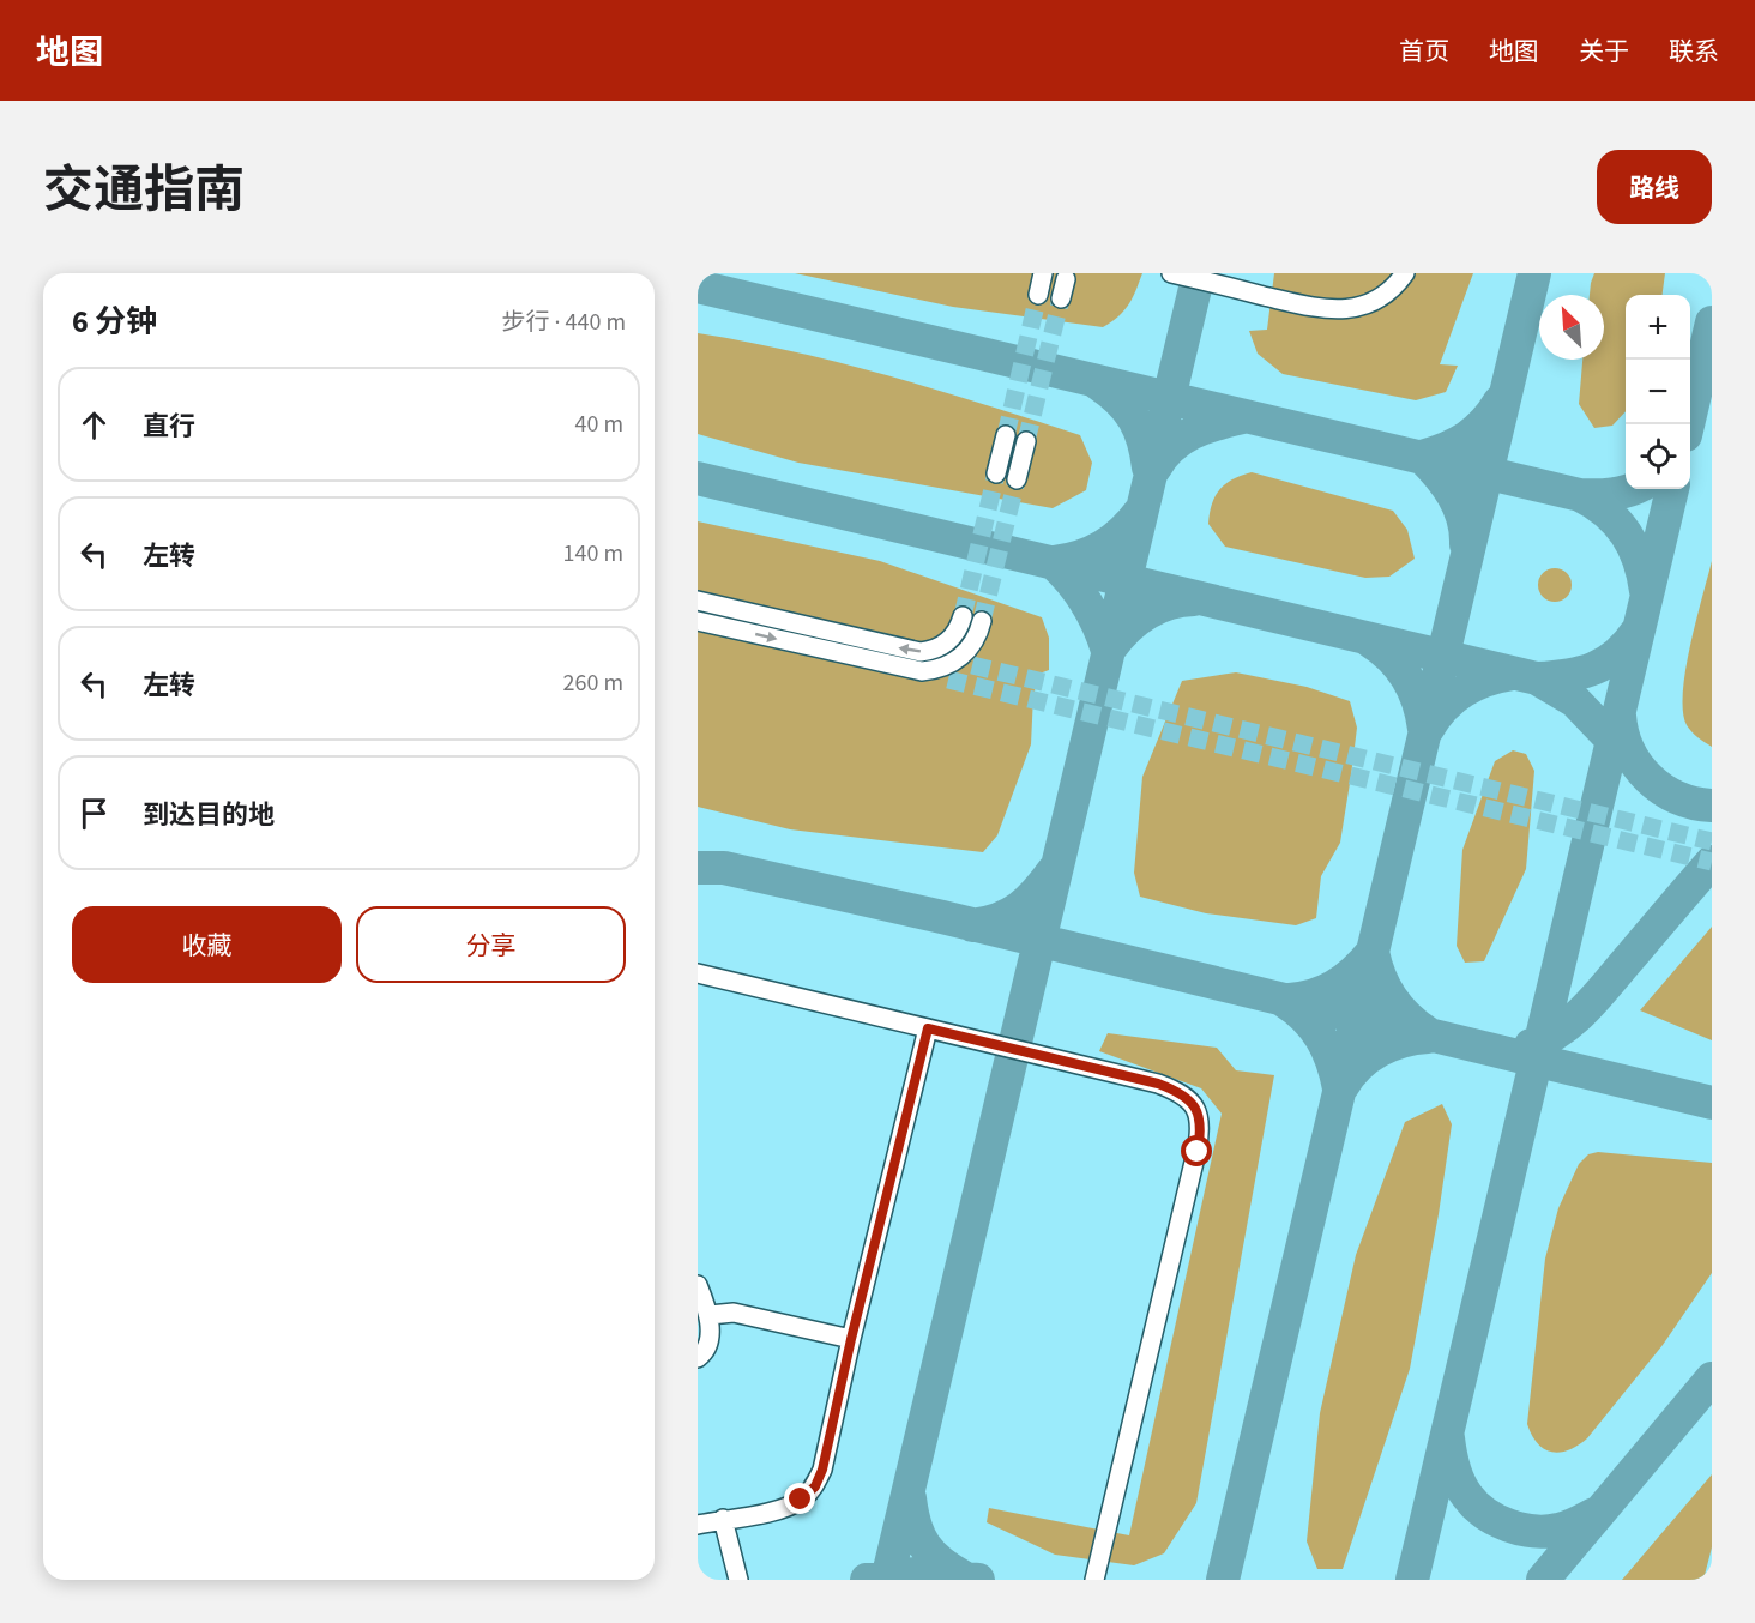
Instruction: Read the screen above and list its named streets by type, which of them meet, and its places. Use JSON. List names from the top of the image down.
{
  "north": "top left",
  "page": {
    "header": "地图",
    "nav": [
      "首页",
      "地图",
      "关于",
      "联系"
    ],
    "title": "交通指南",
    "buttons": [
      "路线",
      ["收藏", "分享"]
    ],
    "heading": ["6 分钟", "步行 · 440 m"],
    "map_buttons": ["+", "−"],
    "list": [
      ["直行", "40 m"],
      ["左转", "140 m"],
      ["左转", "260 m"],
      "到达目的地"
    ]
  }
}
